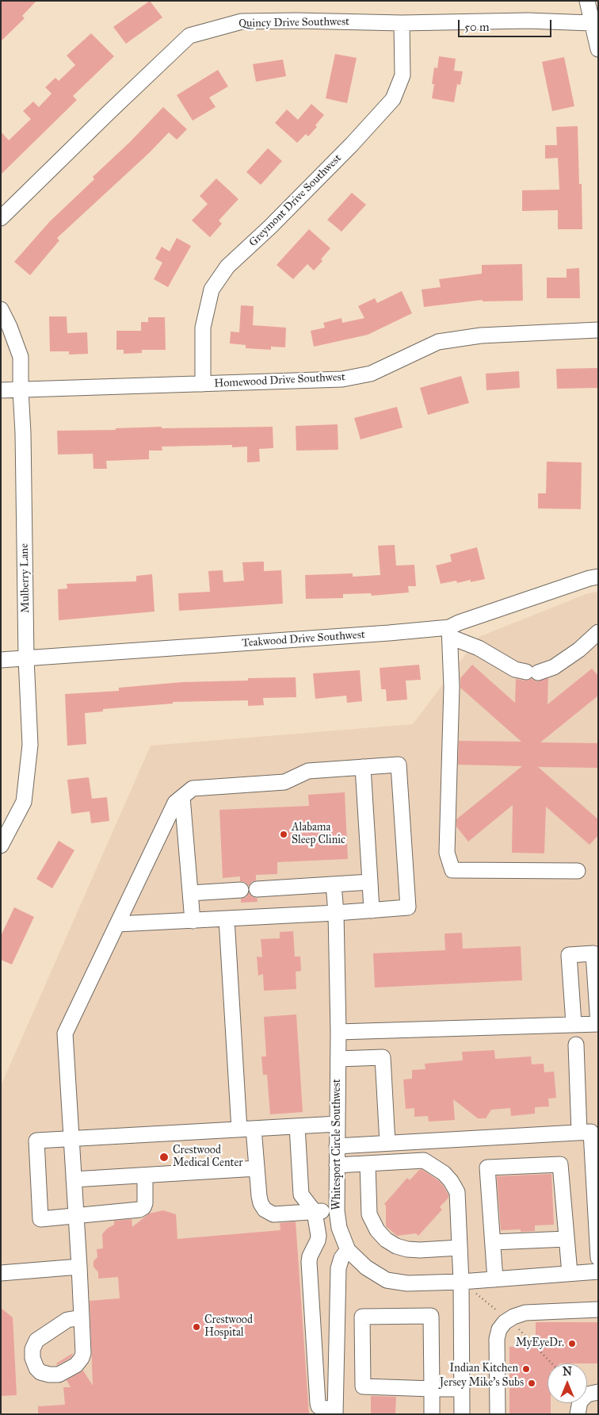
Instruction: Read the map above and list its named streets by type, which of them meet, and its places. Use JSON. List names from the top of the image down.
{
  "streets": {
    "street": [
      "Quincy Drive Southwest",
      "Greymont Drive Southwest",
      "Homewood Drive Southwest",
      "Mulberry Lane",
      "Teakwood Drive Southwest",
      "Whitesport Circle Southwest"
    ]
  },
  "crossings": [
    ["Quincy Drive Southwest", "Greymont Drive Southwest"],
    ["Greymont Drive Southwest", "Homewood Drive Southwest"],
    ["Homewood Drive Southwest", "Mulberry Lane"],
    ["Mulberry Lane", "Teakwood Drive Southwest"]
  ],
  "places": [
    "Alabama Sleep Clinic",
    "Crestwood Medical Center",
    "Crestwood Hospital",
    "MyEyeDr.",
    "Indian Kitchen",
    "Jersey Mike's Subs"
  ],
  "scale_bar": "50 m",
  "north": "top"
}
